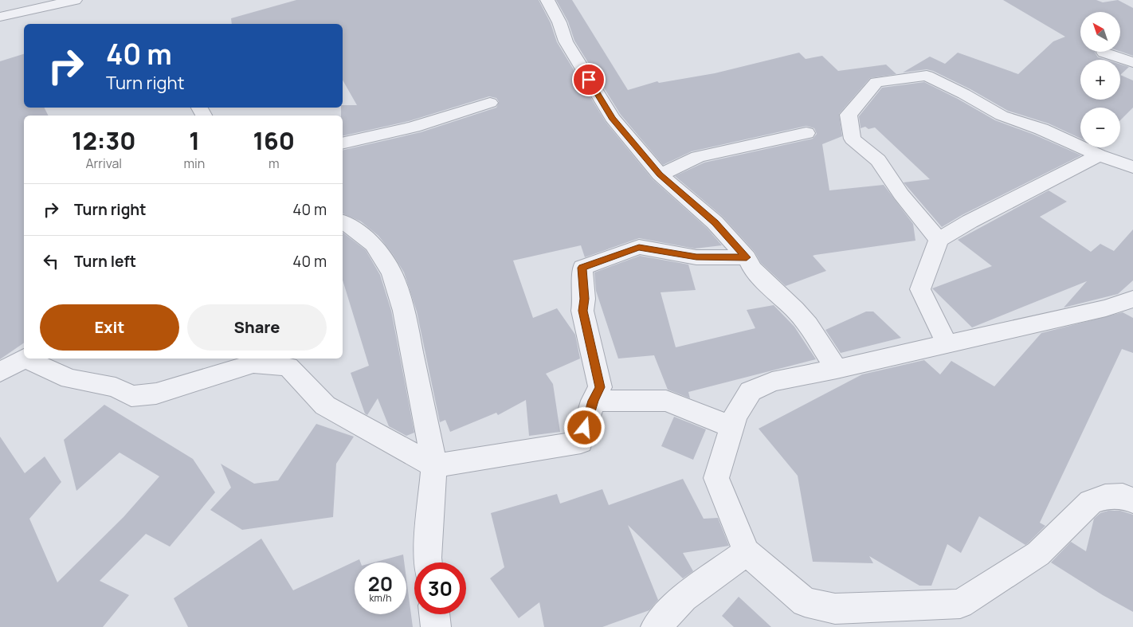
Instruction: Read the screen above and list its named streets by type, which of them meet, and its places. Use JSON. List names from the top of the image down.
{
  "north": "top left",
  "page": {
    "map_buttons": ["+", "−"],
    "turn": ["40 m", "Turn right"],
    "eta": [
      "12:30",
      "Arrival",
      "1",
      "min",
      "160",
      "m"
    ],
    "list": [
      {
        "name": "Turn right",
        "value": "40 m"
      },
      {
        "name": "Turn left",
        "value": "40 m"
      }
    ],
    "buttons": ["Exit", "Share"],
    "speed": "20 km/h",
    "limit": "30"
  }
}
